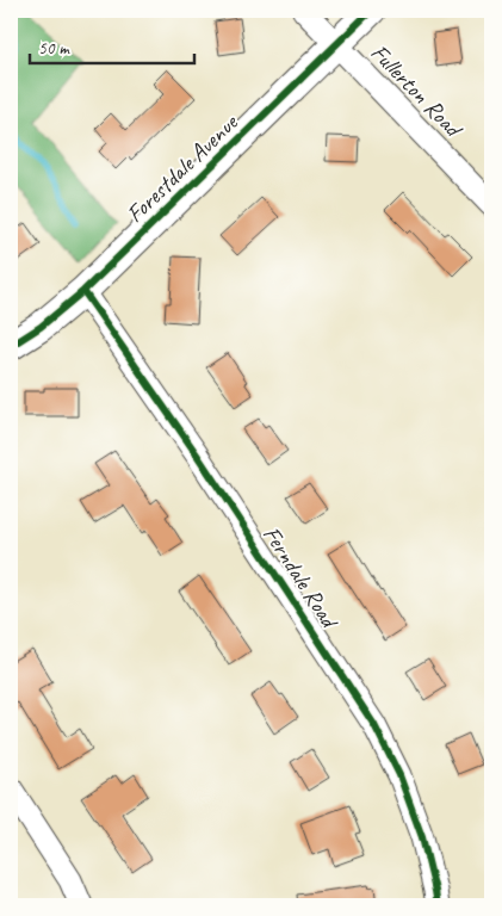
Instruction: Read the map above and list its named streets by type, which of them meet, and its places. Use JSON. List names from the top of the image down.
{
  "streets": {
    "street": ["Fullerton Road", "Forestdale Avenue", "Ferndale Road"]
  },
  "crossings": [
    ["Fullerton Road", "Forestdale Avenue"],
    ["Forestdale Avenue", "Ferndale Road"]
  ],
  "scale_bar": "50 m"
}
